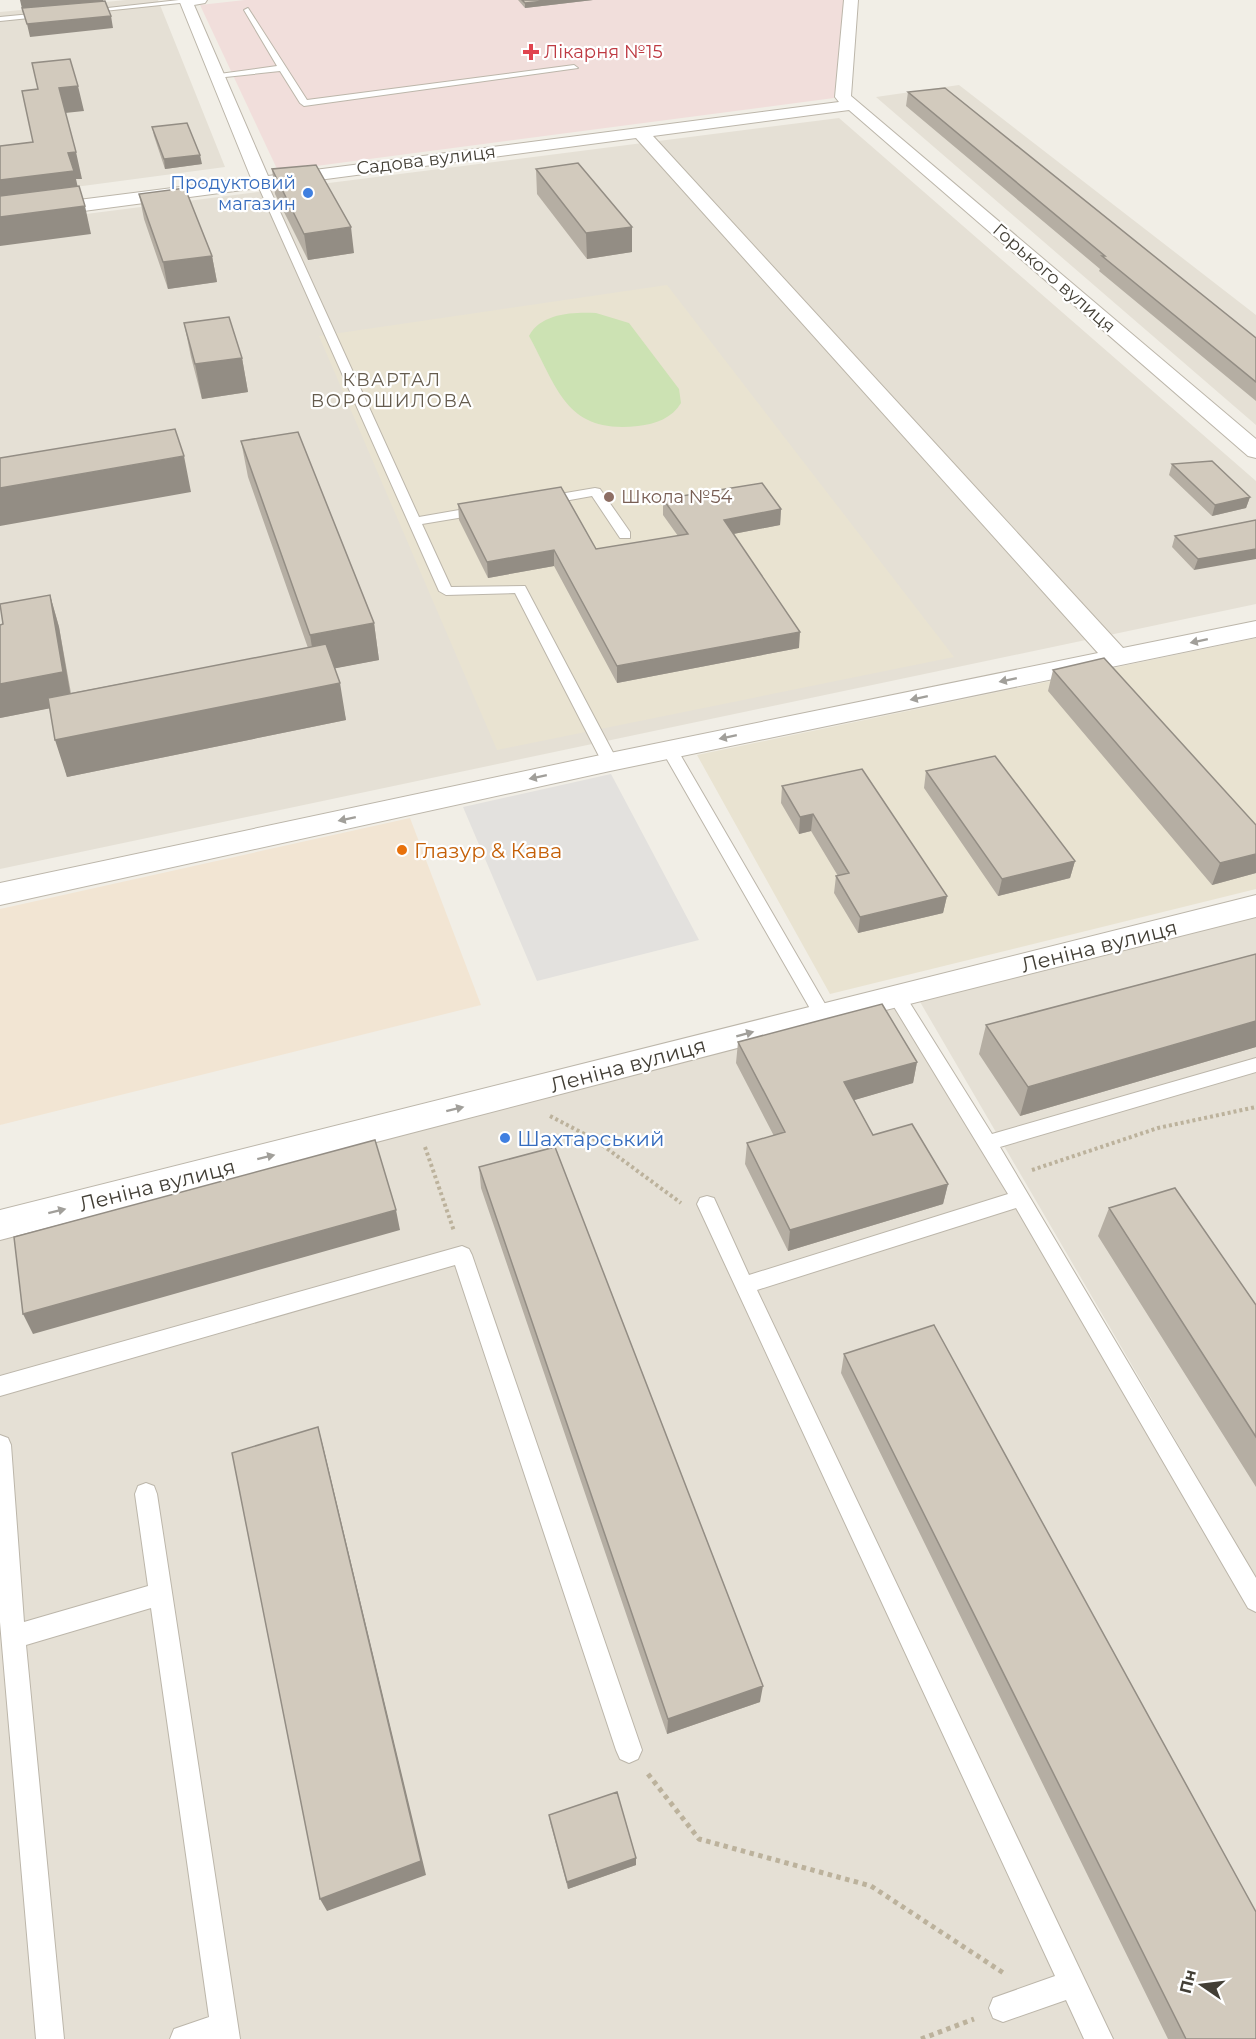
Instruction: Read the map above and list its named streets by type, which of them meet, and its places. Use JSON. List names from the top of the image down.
{
  "streets": {
    "street": ["Садова вулиця", "Горького вулиця", "Леніна вулиця"]
  },
  "crossings": [
    ["Садова вулиця", "Горького вулиця"]
  ],
  "one_way": ["Леніна вулиця"],
  "districts": ["КВАРТАЛ ВОРОШИЛОВА"],
  "places": {
    "health": ["Лікарня №15"],
    "other": [
      "Продуктовий магазин",
      "Школа №54",
      "Глазур & Кава",
      "Шахтарський"
    ]
  },
  "north": "left"
}
